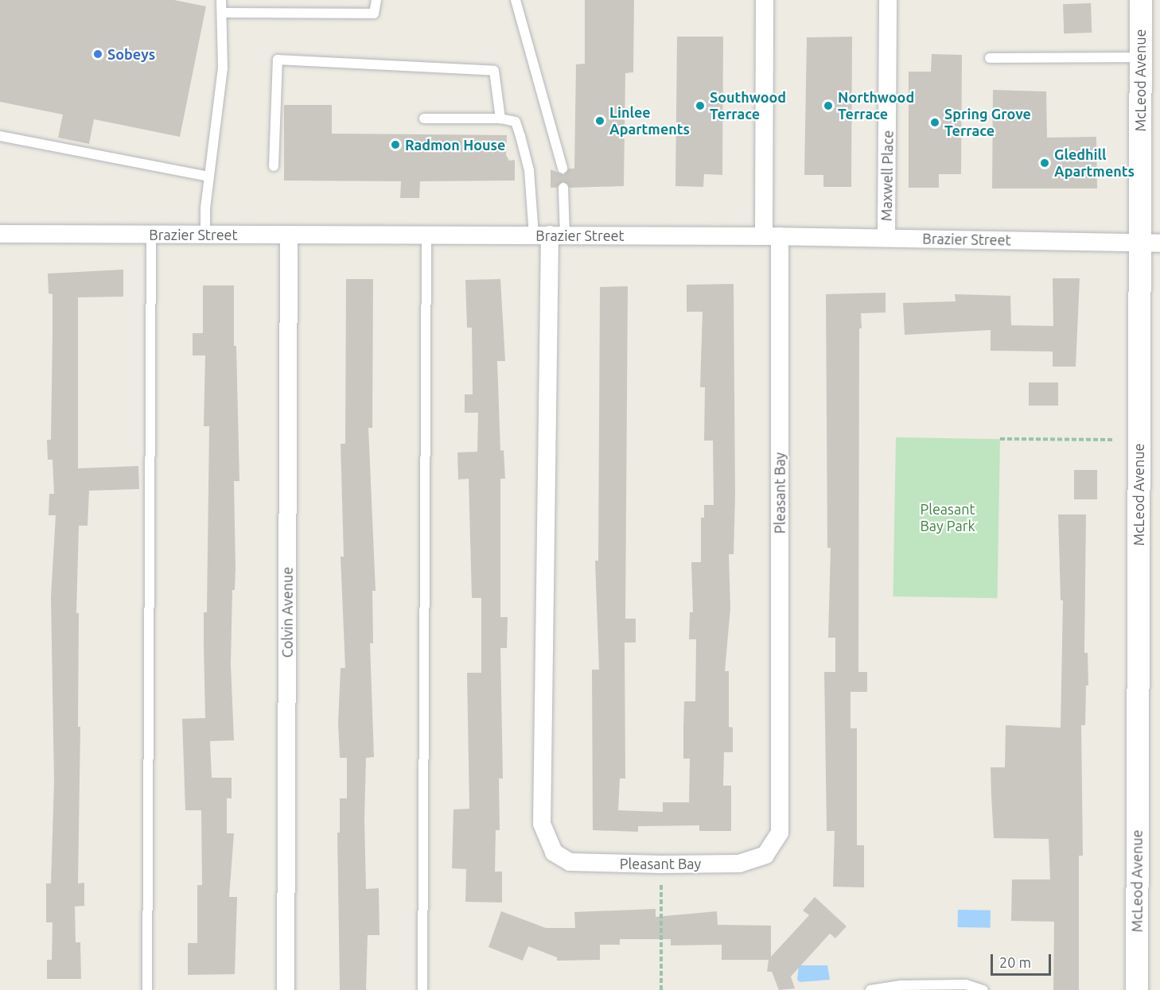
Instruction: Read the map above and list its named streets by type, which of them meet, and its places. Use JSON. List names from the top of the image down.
{
  "streets": {
    "street": [
      "McLeod Avenue",
      "Maxwell Place",
      "Brazier Street",
      "Pleasant Bay",
      "Colvin Avenue"
    ]
  },
  "crossings": [
    ["McLeod Avenue", "Brazier Street"],
    ["Maxwell Place", "Brazier Street"],
    ["Brazier Street", "Pleasant Bay"],
    ["Brazier Street", "Colvin Avenue"]
  ],
  "parks": ["Pleasant Bay Park"],
  "places": [
    "Sobeys",
    "Southwood Terrace",
    "Northwood Terrace",
    "Linlee Apartments",
    "Spring Grove Terrace",
    "Radmon House",
    "Gledhill Apartments"
  ],
  "scale_bar": "20 m"
}
